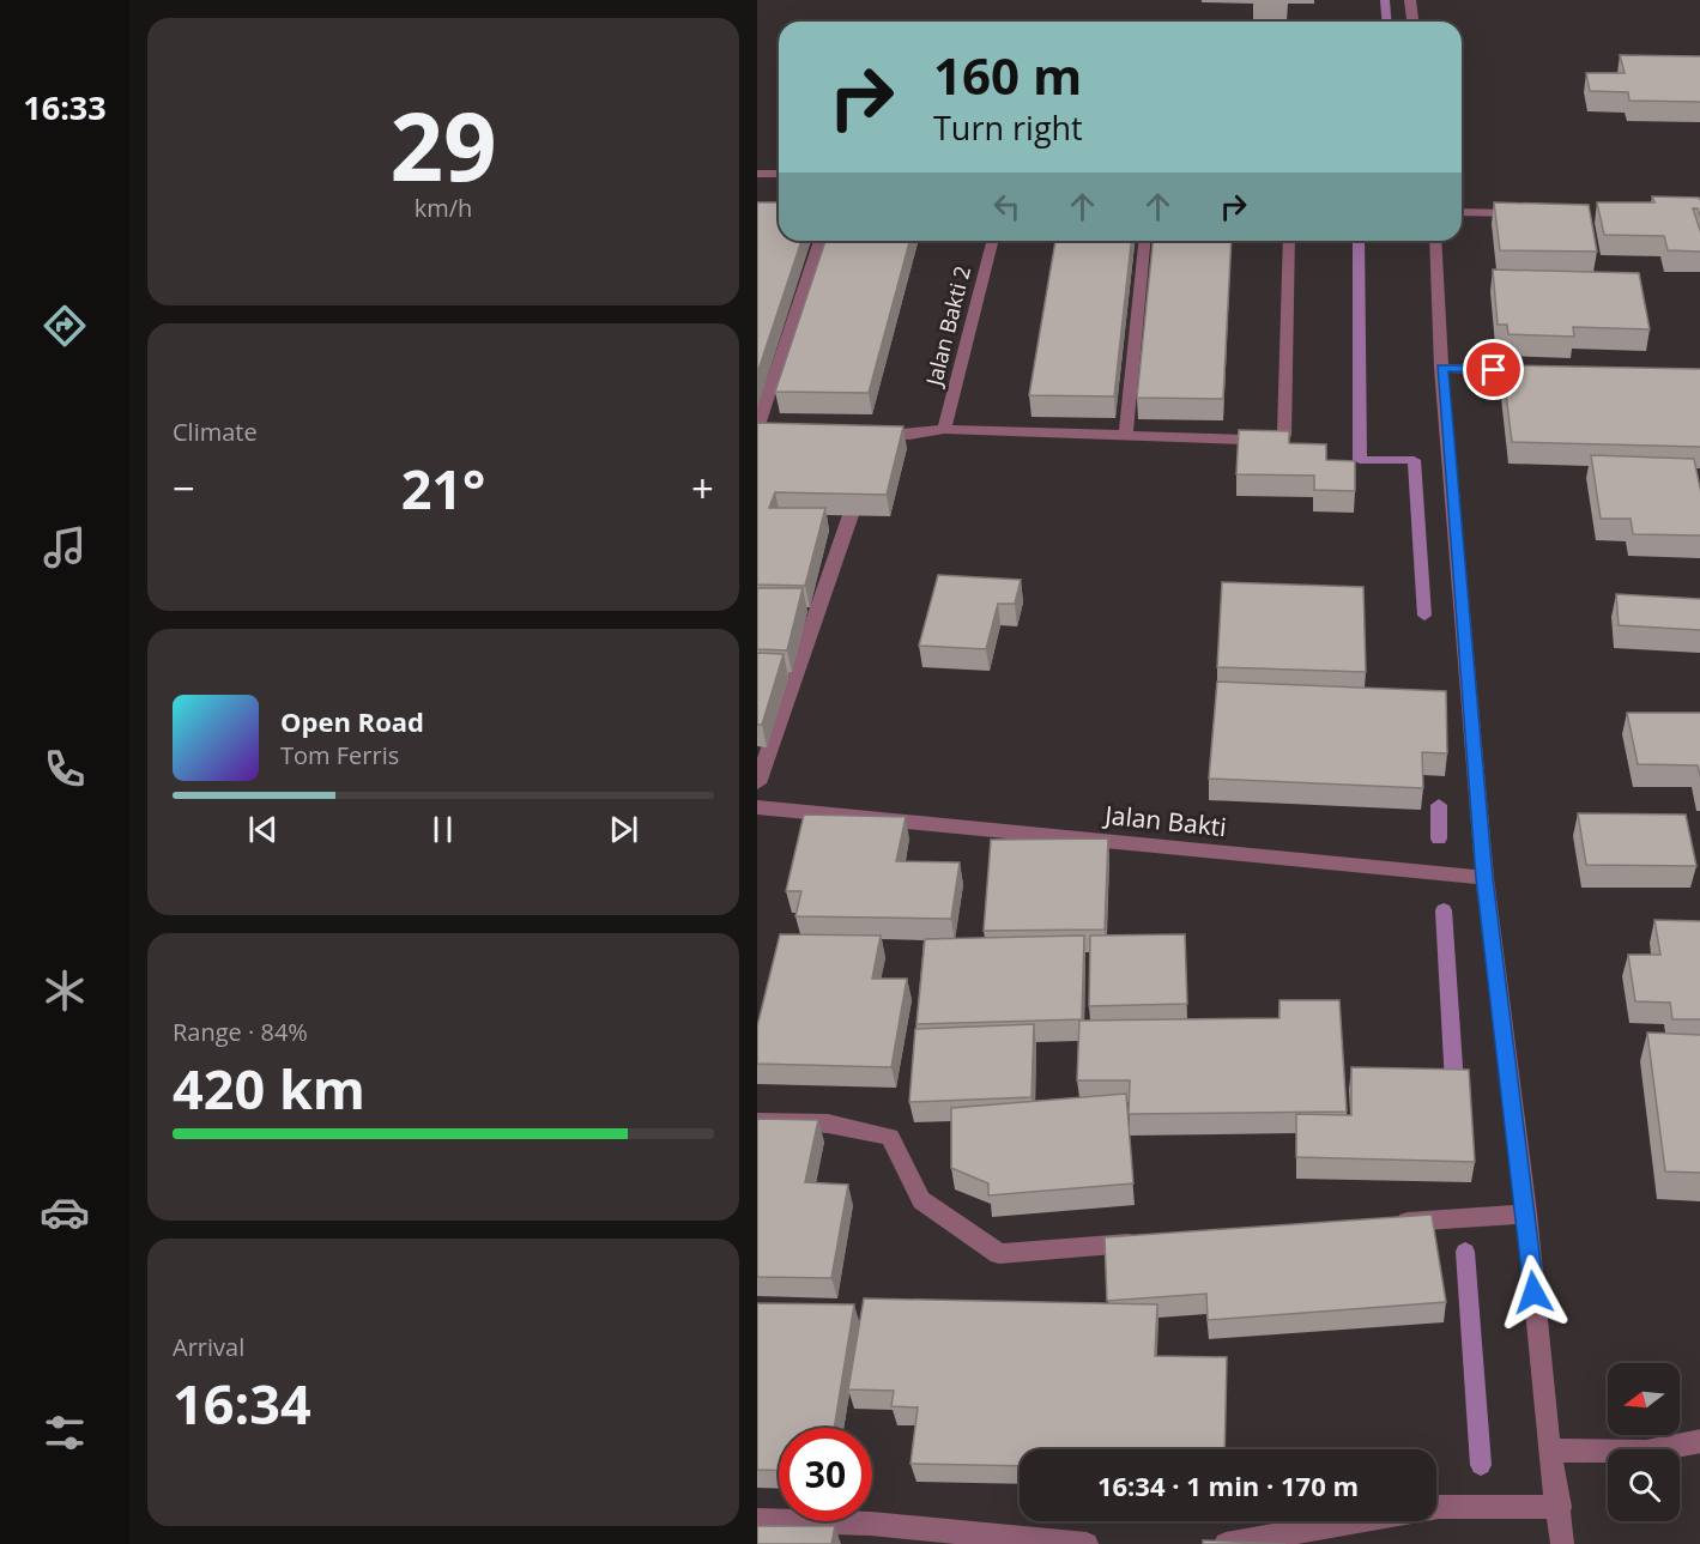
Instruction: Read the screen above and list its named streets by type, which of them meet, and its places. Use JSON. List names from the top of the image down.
{
  "streets": {
    "street": ["Jalan Bakti 2", "Jalan Bakti"]
  },
  "north": "left",
  "page": {
    "tabs": "16:33",
    "tile": [
      ["29", "km/h"],
      "Climate",
      ["Range · 84%", "420 km"],
      ["Arrival", "16:34"]
    ],
    "turn": ["160 m", "Turn right"],
    "heat": ["−", "21°", "+"],
    "song": ["Open Road", "Tom Ferris"],
    "limit": "30",
    "trip": "16:34 · 1 min · 170 m"
  }
}
